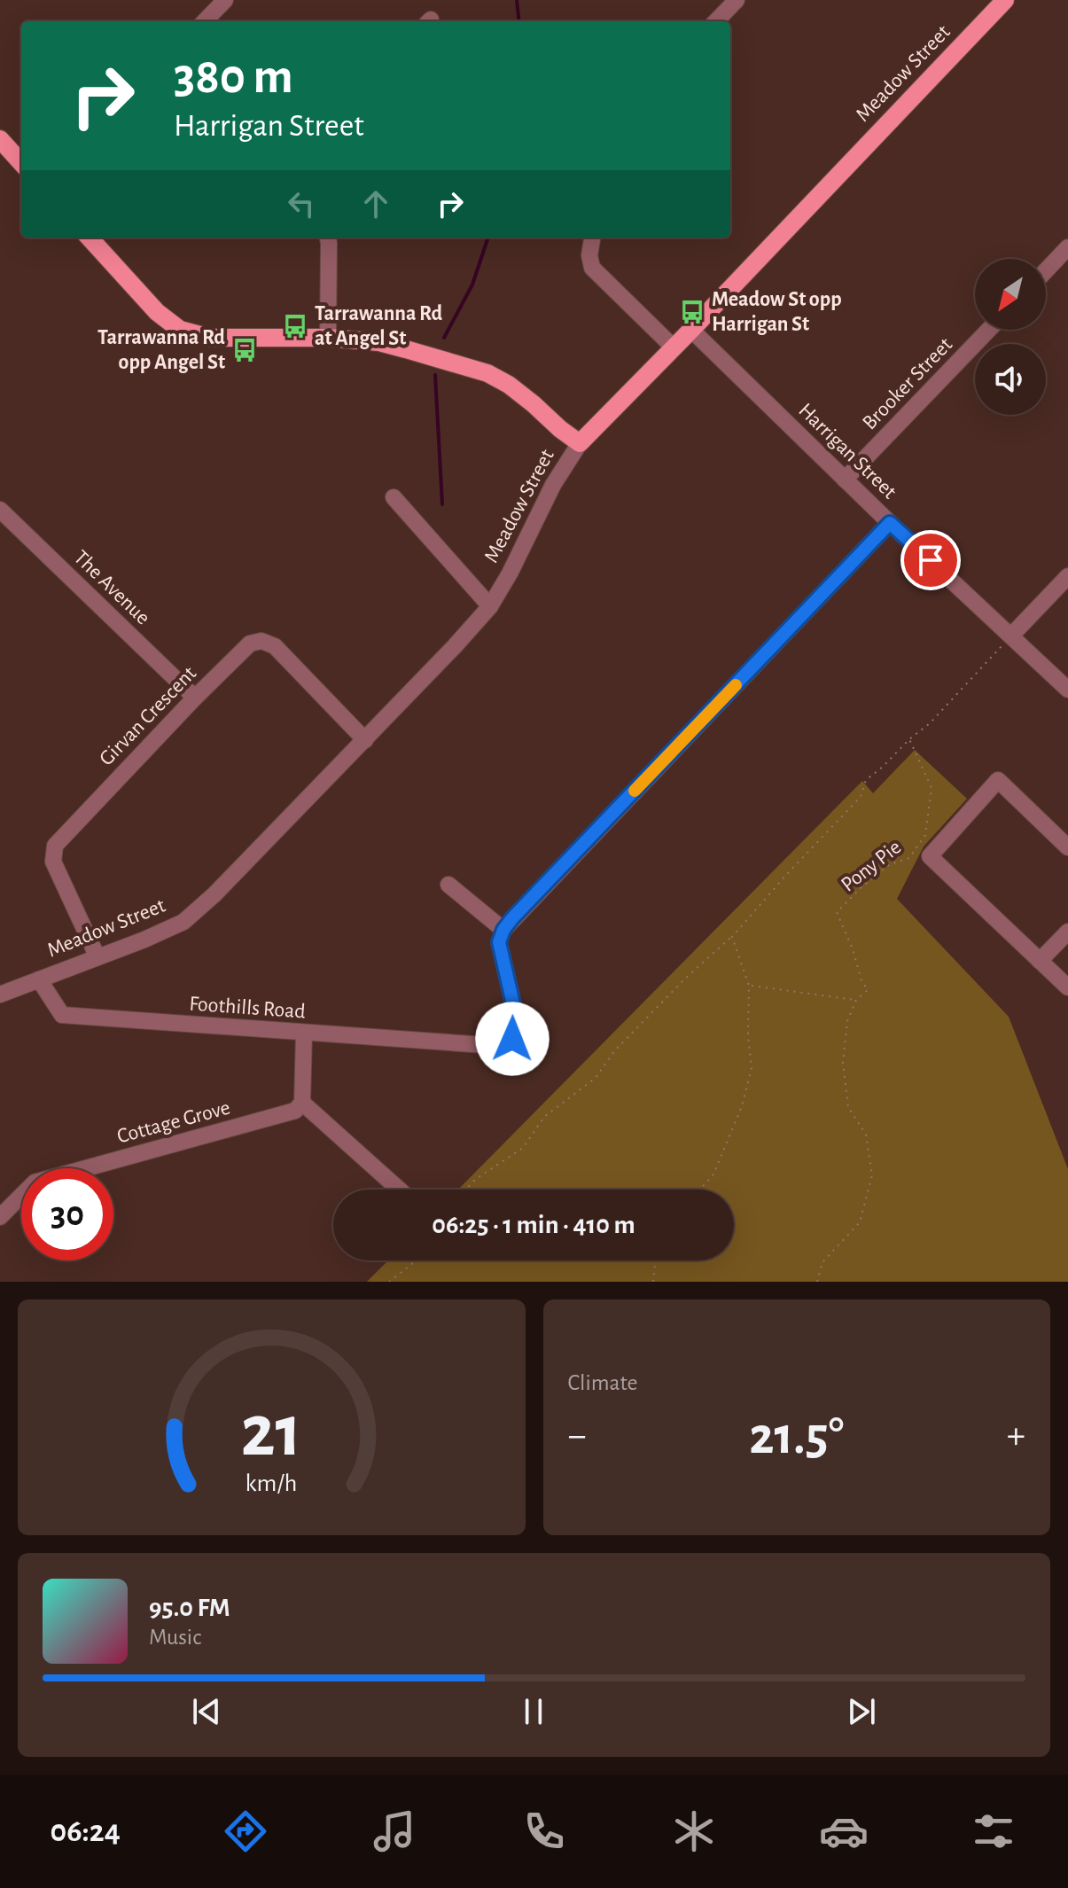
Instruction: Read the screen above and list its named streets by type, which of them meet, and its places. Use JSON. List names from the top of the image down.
{
  "streets": {
    "main road": ["Meadow Street"],
    "street": [
      "Brooker Street",
      "Harrigan Street",
      "The Avenue",
      "Girvan Crescent",
      "Foothills Road",
      "Cottage Grove"
    ],
    "path": ["Pony Pie"]
  },
  "crossings": [
    ["Meadow Street", "Harrigan Street"],
    ["Meadow Street", "Girvan Crescent"],
    ["Meadow Street", "Foothills Road"],
    ["Brooker Street", "Harrigan Street"],
    ["The Avenue", "Girvan Crescent"]
  ],
  "places": {
    "bus stop": ["Meadow St opp Harrigan St", "Tarrawanna Rd at Angel St", "Tarrawanna Rd opp Angel St"]
  },
  "north": "bottom left",
  "page": {
    "turn": ["380 m", "Harrigan Street"],
    "limit": "30",
    "trip": "06:25 · 1 min · 410 m",
    "tile": "Climate",
    "heat": ["−", "21.5°", "+"],
    "song": ["95.0 FM", "Music"],
    "tabs": "06:24",
    "gauge": ["21", "km/h"]
  }
}
